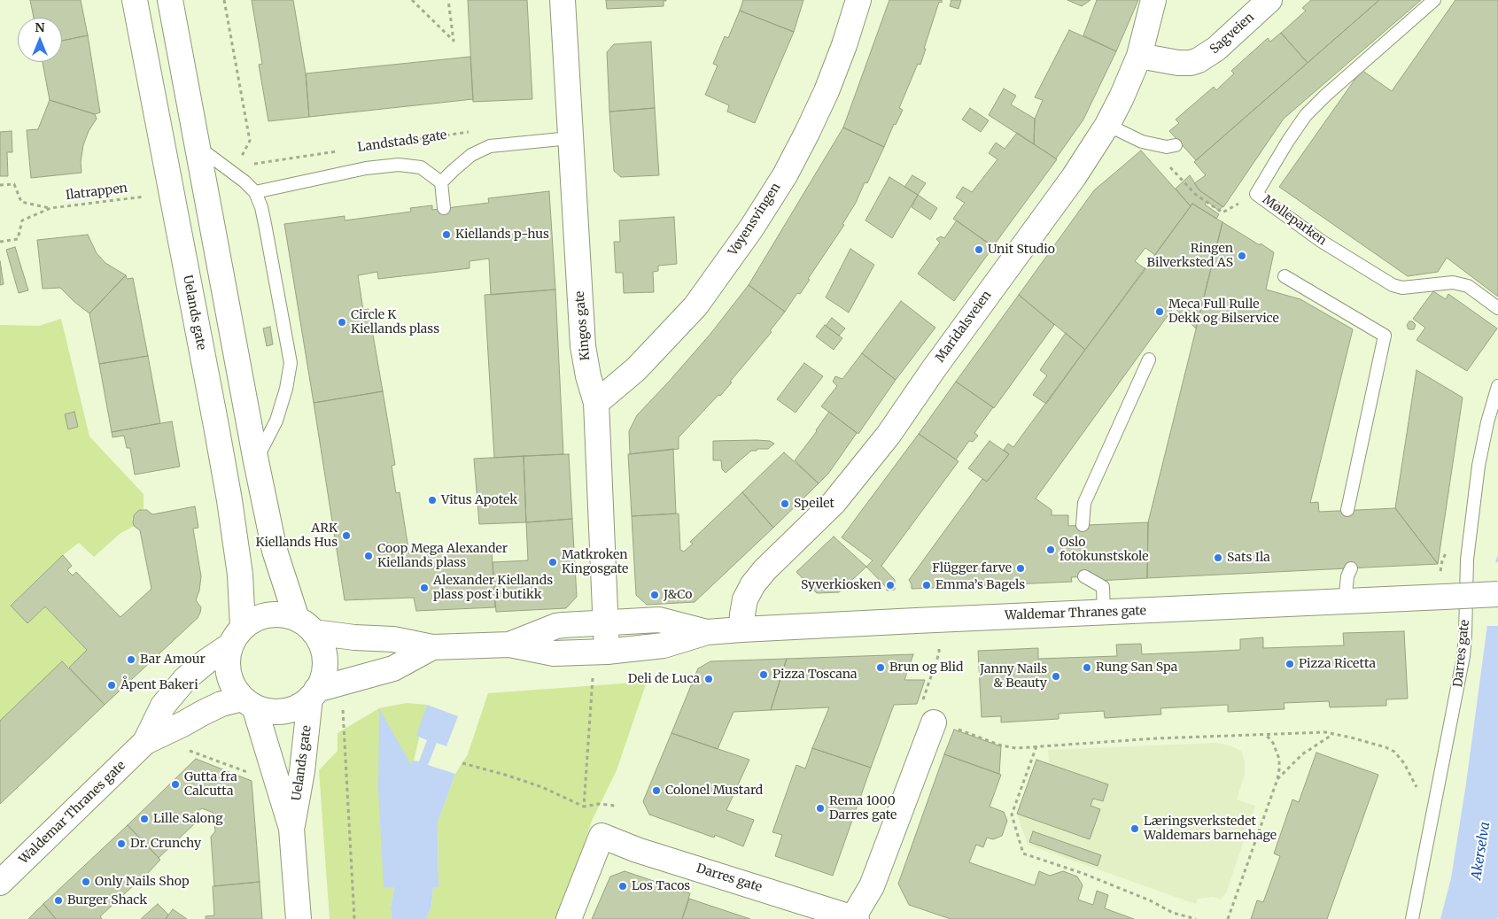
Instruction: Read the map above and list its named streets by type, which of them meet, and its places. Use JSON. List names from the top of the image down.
{
  "streets": {
    "street": [
      "Sagveien",
      "Vøyensvingen",
      "Uelands gate",
      "Kingos gate",
      "Maridalsveien",
      "Waldemar Thranes gate",
      "Darres gate"
    ],
    "lane": ["Landstads gate", "Mølleparken"],
    "path": ["Ilatrappen"]
  },
  "crossings": [
    ["Sagveien", "Maridalsveien"],
    ["Vøyensvingen", "Kingos gate"],
    ["Uelands gate", "Waldemar Thranes gate"],
    ["Kingos gate", "Waldemar Thranes gate"],
    ["Maridalsveien", "Waldemar Thranes gate"]
  ],
  "water": ["Akerselva"],
  "places": [
    "Kiellands p-hus",
    "Unit Studio",
    "Ringen Bilverksted AS",
    "Meca Full Rulle Dekk og Bilservice",
    "Circle K Kiellands plass",
    "Vitus Apotek",
    "Speilet",
    "ARK Kiellands Hus",
    "Oslo fotokunstskole",
    "Coop Mega Alexander Kiellands plass",
    "Sats Ila",
    "Matkroken Kingosgate",
    "Flügger farve",
    "Syverkiosken",
    "Emma’s Bagels",
    "Alexander Kiellands plass post i butikk",
    "J&Co",
    "Bar Amour",
    "Pizza Ricetta",
    "Brun og Blid",
    "Rung San Spa",
    "Pizza Toscana",
    "Janny Nails & Beauty",
    "Deli de Luca",
    "Åpent Bakeri",
    "Gutta fra Calcutta",
    "Colonel Mustard",
    "Rema 1000 Darres gate",
    "Lille Salong",
    "Læringsverkstedet Waldemars barnehage",
    "Dr. Crunchy",
    "Only Nails Shop",
    "Los Tacos",
    "Burger Shack"
  ],
  "north": "top"
}
